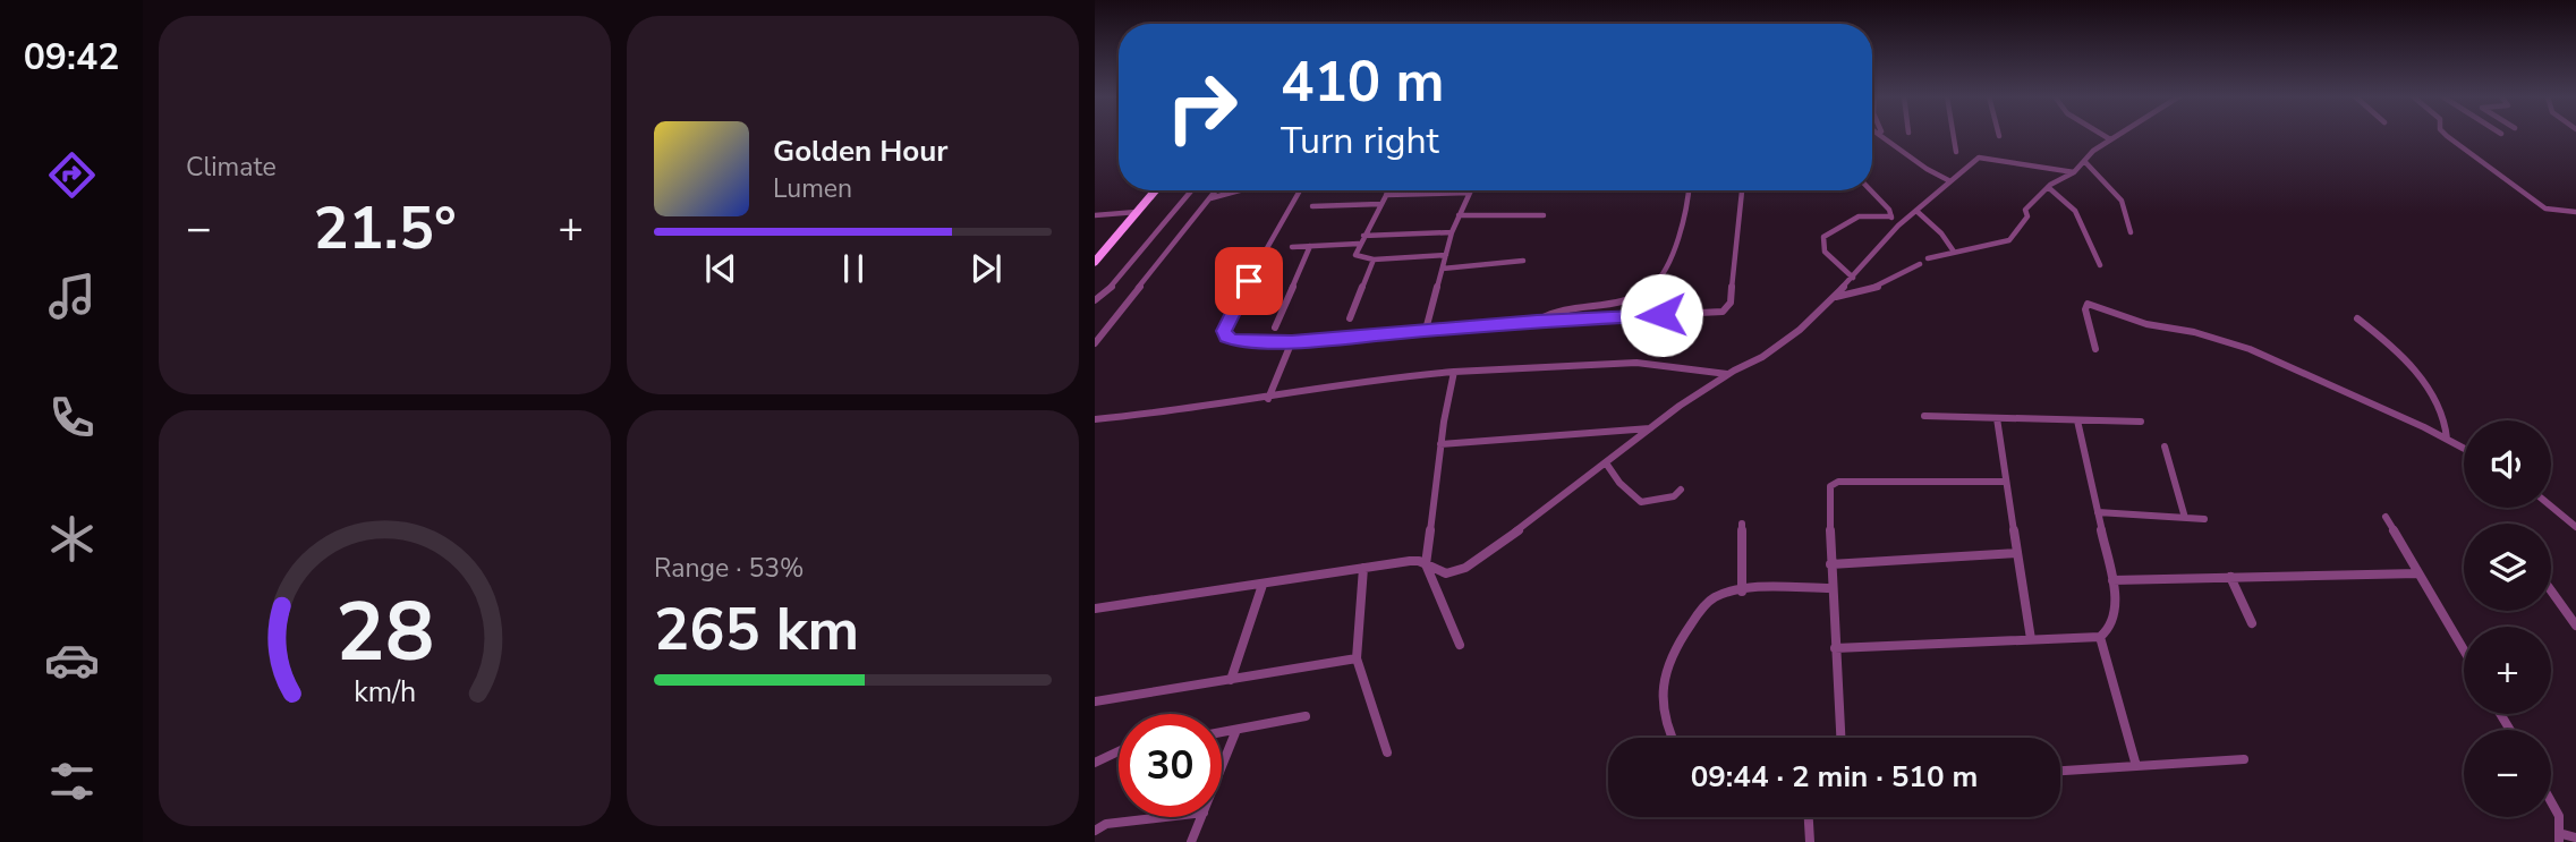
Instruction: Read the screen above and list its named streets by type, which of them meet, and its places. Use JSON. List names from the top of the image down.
{
  "page": {
    "tabs": "09:42",
    "tile": [
      "Climate",
      ["Range · 53%", "265 km"]
    ],
    "turn": ["410 m", "Turn right"],
    "song": ["Golden Hour", "Lumen"],
    "heat": ["−", "21.5°", "+"],
    "map_buttons": ["+", "−"],
    "limit": "30",
    "trip": "09:44 · 2 min · 510 m",
    "gauge": ["28", "km/h"]
  }
}
